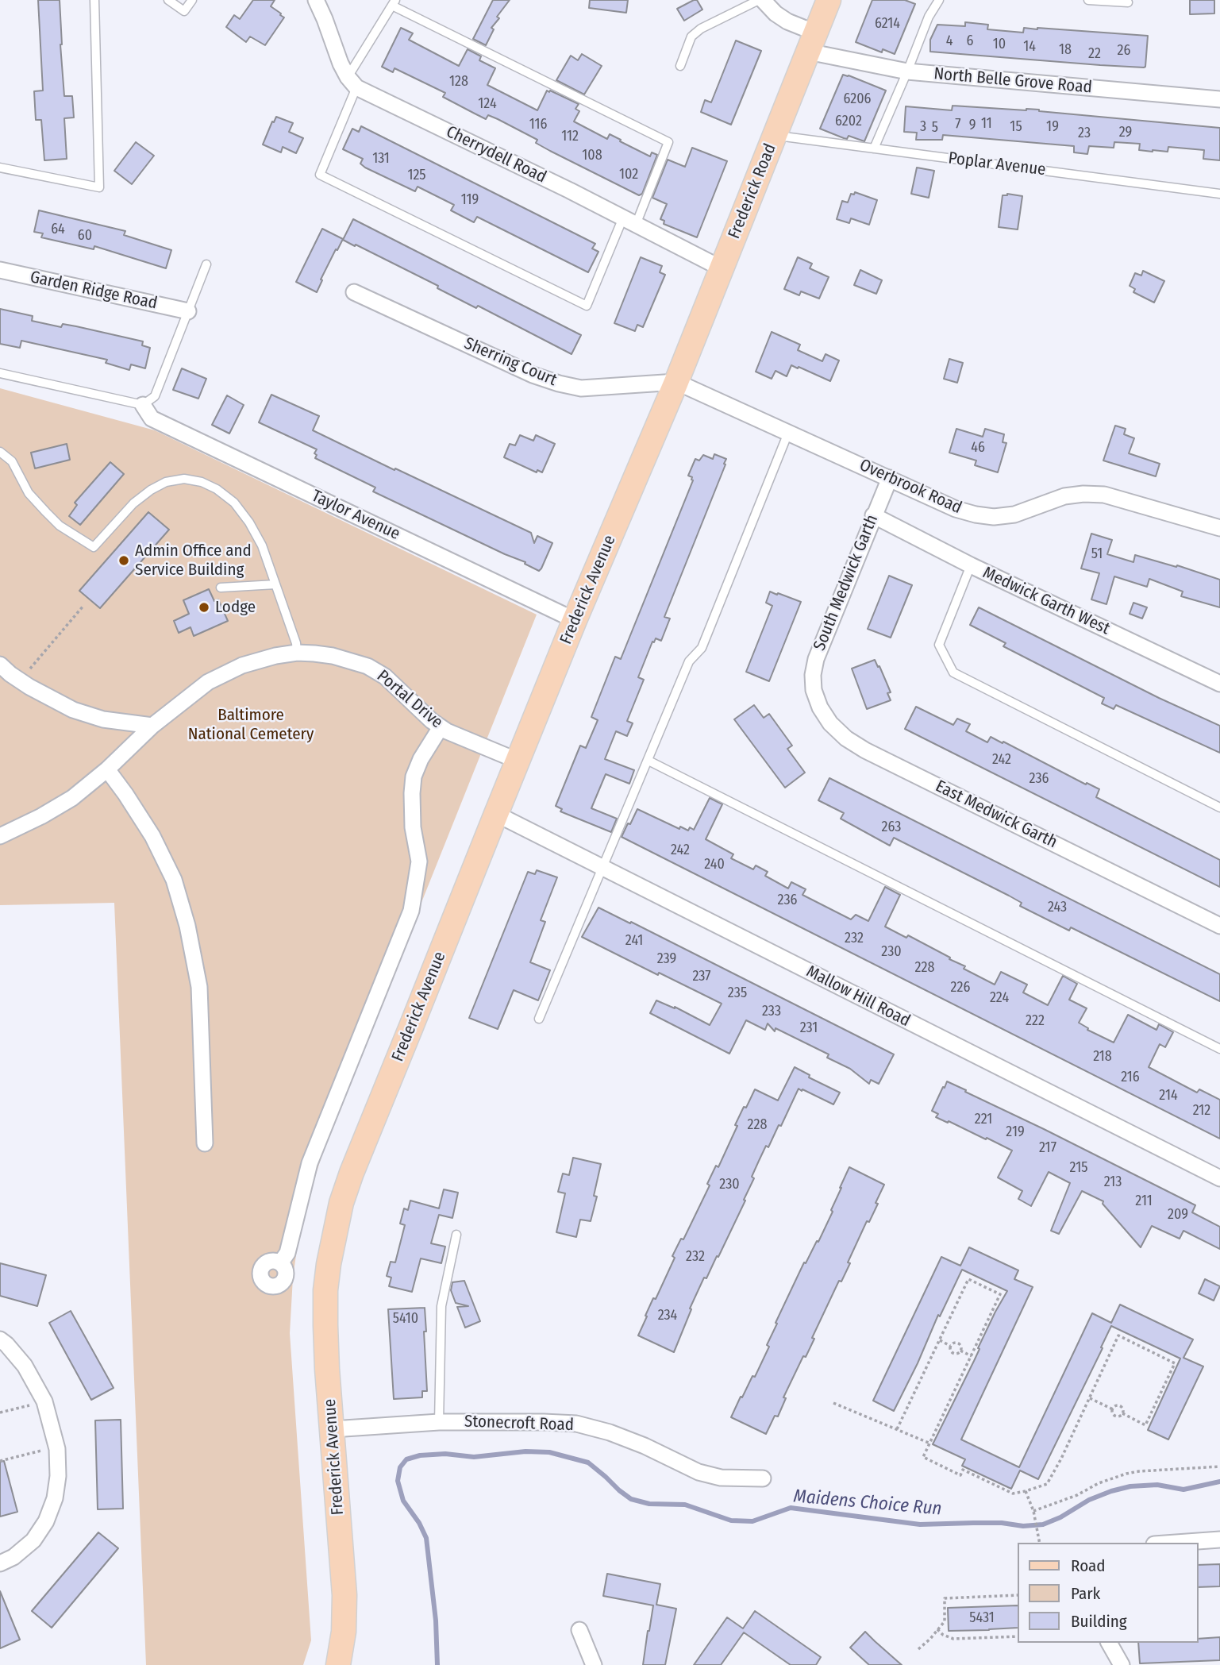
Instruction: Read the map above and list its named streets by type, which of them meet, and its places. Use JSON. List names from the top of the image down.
{
  "streets": {
    "main road": ["Frederick Road", "Frederick Avenue"],
    "street": [
      "North Belle Grove Road",
      "Cherrydell Road",
      "Garden Ridge Road",
      "Sherring Court",
      "Overbrook Road",
      "Taylor Avenue",
      "South Medwick Garth",
      "Medwick Garth West",
      "Portal Drive",
      "East Medwick Garth",
      "Mallow Hill Road",
      "Stonecroft Road"
    ],
    "lane": ["Poplar Avenue"]
  },
  "crossings": [
    ["North Belle Grove Road", "Frederick Road"],
    ["Cherrydell Road", "Frederick Road"],
    ["Poplar Avenue", "Frederick Road"],
    ["Frederick Road", "Sherring Court"],
    ["Frederick Road", "Overbrook Road"],
    ["Frederick Road", "Frederick Avenue"],
    ["Sherring Court", "Overbrook Road"],
    ["Sherring Court", "Frederick Avenue"],
    ["Overbrook Road", "South Medwick Garth"],
    ["Overbrook Road", "Frederick Avenue"],
    ["Taylor Avenue", "Frederick Avenue"],
    ["South Medwick Garth", "Medwick Garth West"],
    ["South Medwick Garth", "East Medwick Garth"],
    ["Frederick Avenue", "Portal Drive"],
    ["Frederick Avenue", "Mallow Hill Road"],
    ["Frederick Avenue", "Stonecroft Road"]
  ],
  "water": ["Maidens Choice Run"],
  "parks": ["Baltimore National Cemetery"],
  "places": ["Admin Office and Service Building", "Lodge"],
  "house_numbers": [
    "6214",
    "4",
    "6",
    "10",
    "14",
    "18",
    "26",
    "22",
    "128",
    "6206",
    "124",
    "6202",
    "11",
    "116",
    "7",
    "9",
    "3",
    "15",
    "19",
    "5",
    "29",
    "23",
    "112",
    "108",
    "131",
    "102",
    "125",
    "119",
    "64",
    "60",
    "46",
    "51",
    "242",
    "236",
    "263",
    "242",
    "240",
    "236",
    "243",
    "232",
    "241",
    "230",
    "239",
    "228",
    "237",
    "226",
    "235",
    "224",
    "233",
    "222",
    "231",
    "218",
    "216",
    "214",
    "212",
    "221",
    "228",
    "219",
    "217",
    "215",
    "213",
    "230",
    "211",
    "209",
    "232",
    "234",
    "5410",
    "5431"
  ],
  "legend": ["Road", "Park", "Building"]
}
